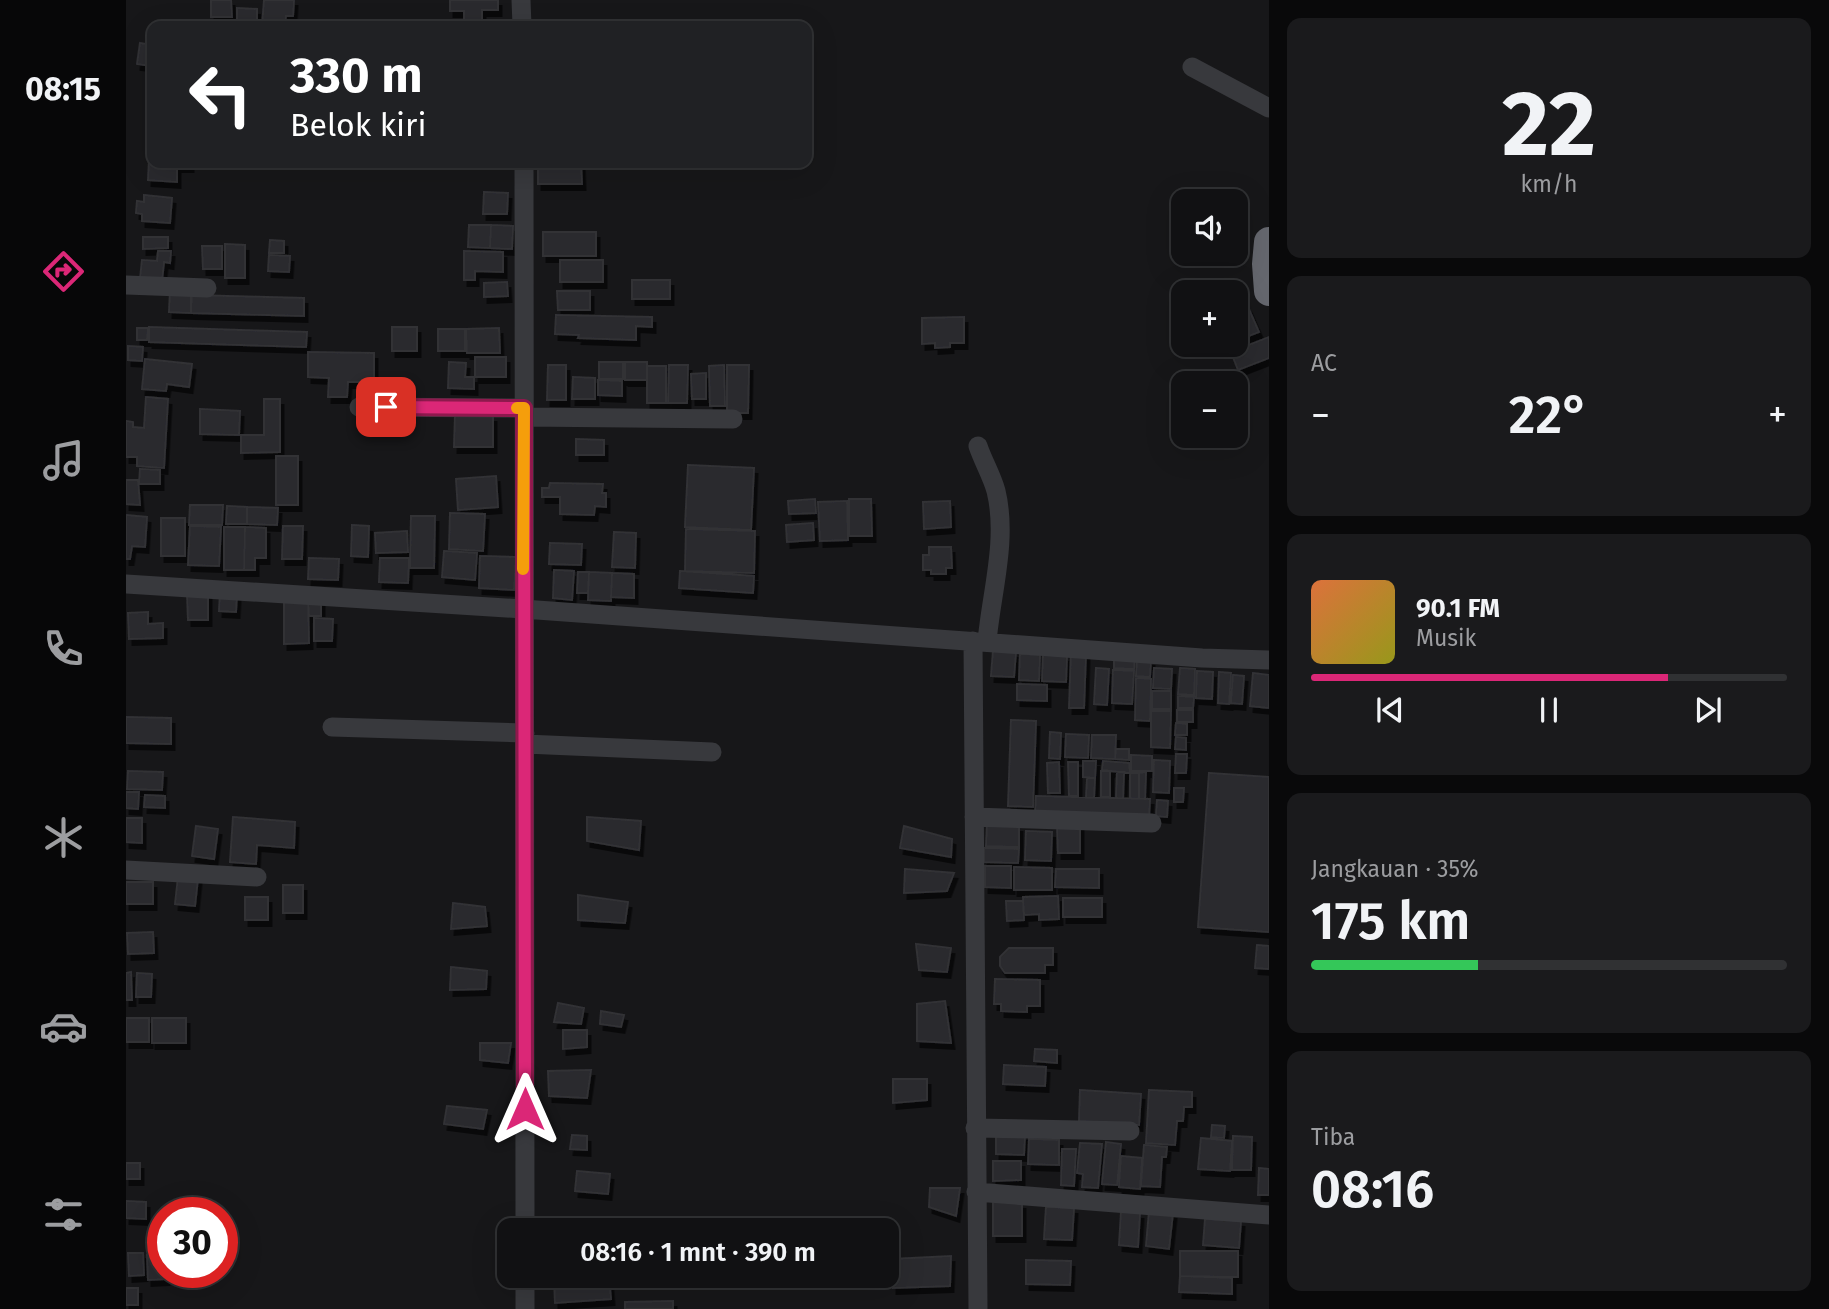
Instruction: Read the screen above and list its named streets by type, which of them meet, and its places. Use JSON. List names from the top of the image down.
{
  "page": {
    "tabs": "08:15",
    "tile": [
      ["22", "km/h"],
      "AC",
      ["Jangkauan · 35%", "175 km"],
      ["Tiba", "08:16"]
    ],
    "turn": ["330 m", "Belok kiri"],
    "map_buttons": ["+", "−"],
    "heat": ["−", "22°", "+"],
    "song": ["90.1 FM", "Musik"],
    "limit": "30",
    "trip": "08:16 · 1 mnt · 390 m"
  }
}
